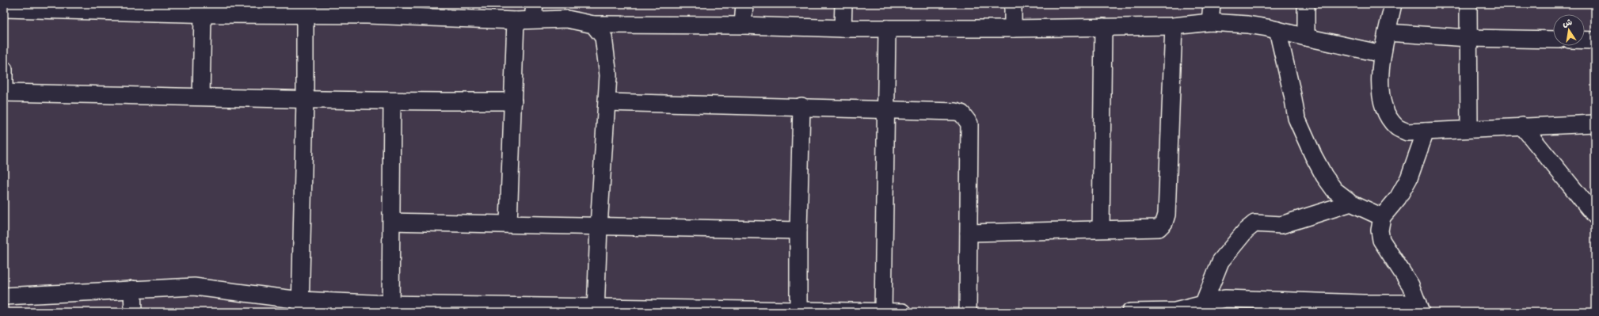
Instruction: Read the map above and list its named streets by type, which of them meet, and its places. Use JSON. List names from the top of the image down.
{
  "north": "top"
}
